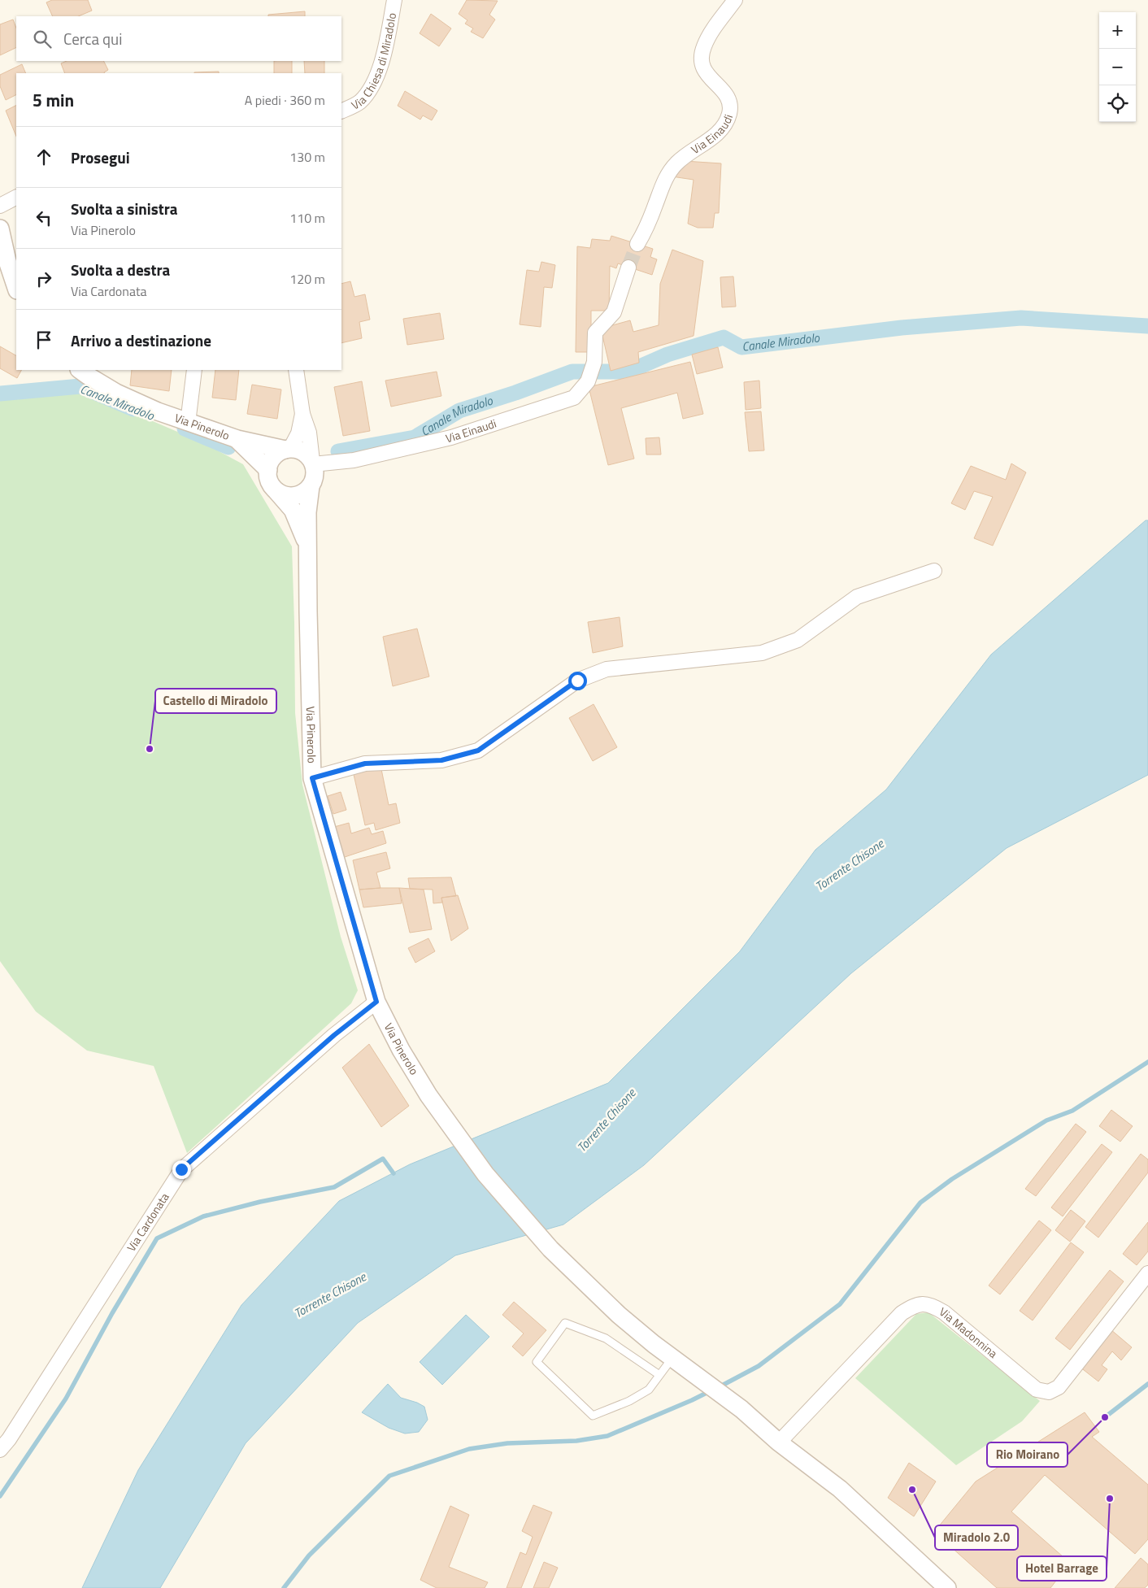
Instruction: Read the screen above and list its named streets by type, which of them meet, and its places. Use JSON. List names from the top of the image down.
{
  "streets": {
    "street": [
      "Via Chiesa di Miradolo",
      "Via Einaudi",
      "Via Pinerolo",
      "Via Cardonata",
      "Via Madonnina"
    ]
  },
  "crossings": [
    ["Via Einaudi", "Via Pinerolo"],
    ["Via Pinerolo", "Via Cardonata"],
    ["Via Pinerolo", "Via Madonnina"]
  ],
  "water": ["Canale Miradolo", "Torrente Chisone"],
  "places": [
    "Castello di Miradolo",
    "Rio Moirano",
    "Miradolo 2.0",
    "Hotel Barrage"
  ],
  "page": {
    "map_buttons": ["+", "−"],
    "search": "Cerca qui",
    "heading": ["5 min", "A piedi · 360 m"],
    "list": [
      ["Prosegui", "130 m"],
      ["Svolta a sinistra", "Via Pinerolo", "110 m"],
      ["Svolta a destra", "Via Cardonata", "120 m"],
      "Arrivo a destinazione"
    ]
  }
}
